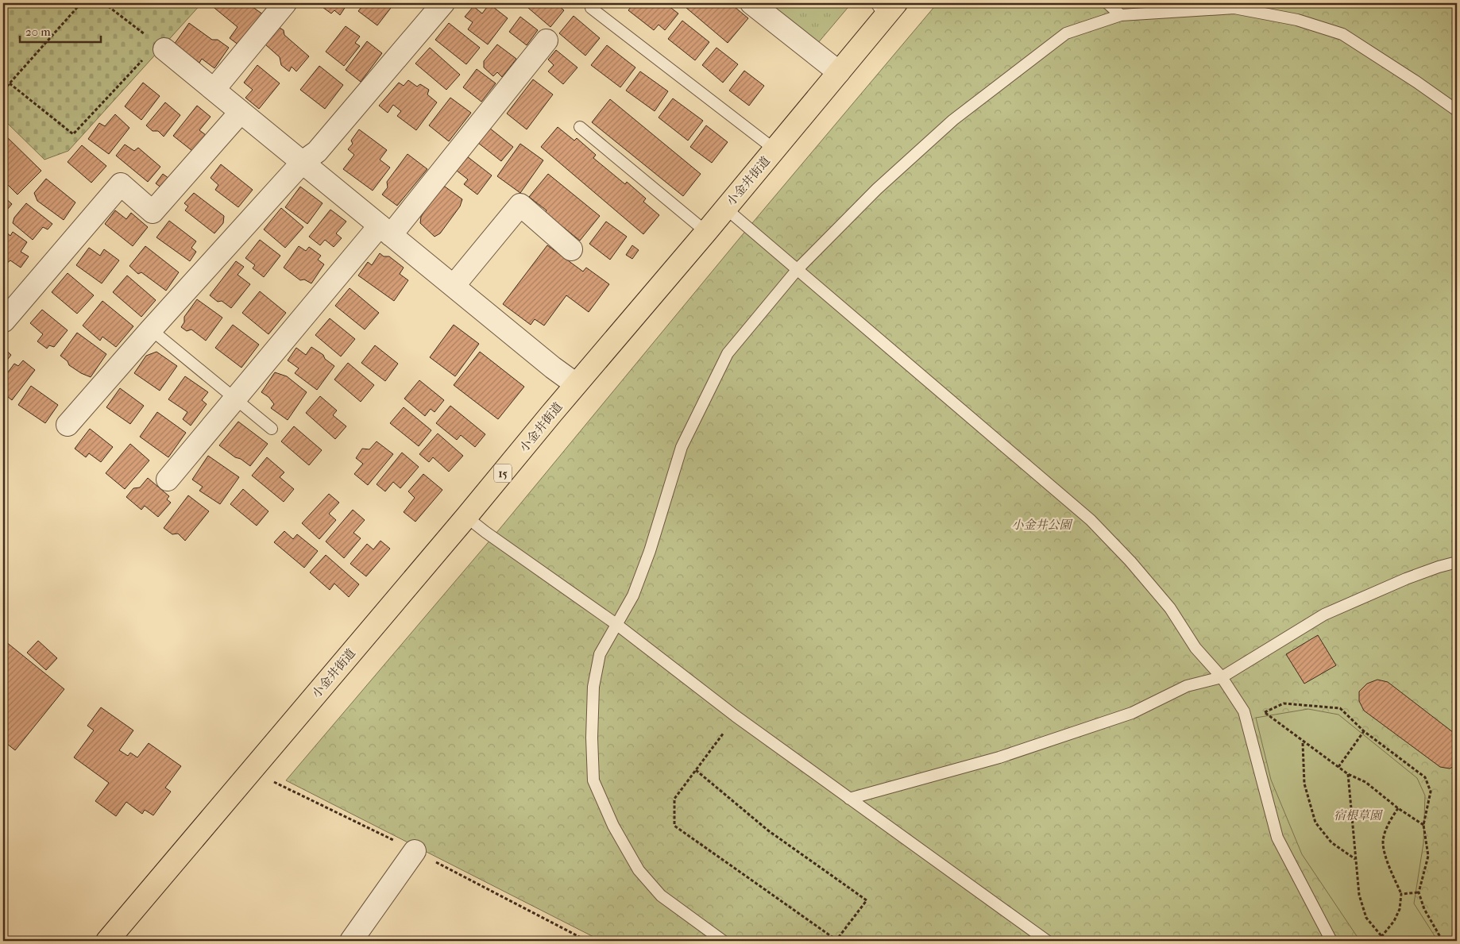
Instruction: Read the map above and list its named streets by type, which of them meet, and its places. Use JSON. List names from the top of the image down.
{
  "streets": {
    "main road": ["小金井街道", "15"]
  },
  "parks": ["小金井公園", "宿根草園"],
  "scale_bar": "20 m"
}
